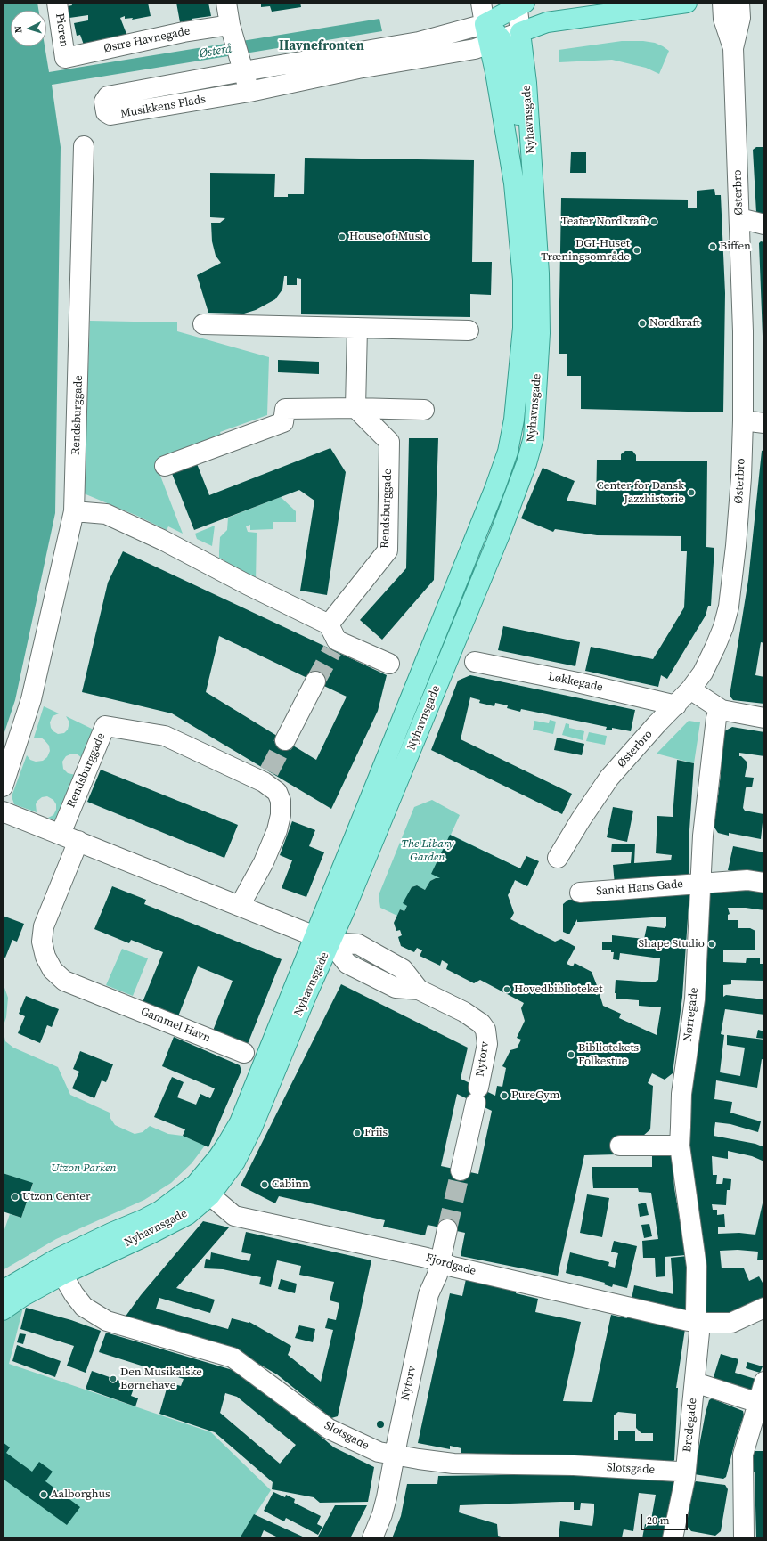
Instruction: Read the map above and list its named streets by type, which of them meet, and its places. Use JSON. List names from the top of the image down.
{
  "streets": {
    "main road": ["Nyhavnsgade"],
    "street": [
      "Pieren",
      "Østre Havnegade",
      "Musikkens Plads",
      "Østerbro",
      "Rendsburggade",
      "Løkkegade",
      "Sankt Hans Gade",
      "Nørregade",
      "Gammel Havn",
      "Nytorv",
      "Fjordgade",
      "Bredegade",
      "Slotsgade"
    ]
  },
  "crossings": [
    ["Pieren", "Østre Havnegade"],
    ["Musikkens Plads", "Nyhavnsgade"],
    ["Nyhavnsgade", "Fjordgade"],
    ["Nyhavnsgade", "Slotsgade"],
    ["Østerbro", "Løkkegade"],
    ["Sankt Hans Gade", "Nørregade"],
    ["Nørregade", "Fjordgade"],
    ["Nørregade", "Bredegade"],
    ["Nytorv", "Fjordgade"],
    ["Nytorv", "Slotsgade"],
    ["Fjordgade", "Bredegade"]
  ],
  "districts": ["Havnefronten"],
  "water": ["Østerå"],
  "parks": ["The Libary Garden", "Utzon Parken"],
  "places": [
    "Teater Nordkraft",
    "House of Music",
    "Biffen",
    "DGI-Huset Træningsområde",
    "Nordkraft",
    "Center for Dansk Jazzhistorie",
    "Shape Studio",
    "Hovedbiblioteket",
    "Bibliotekets Folkestue",
    "PureGym",
    "Friis",
    "Cabinn",
    "Utzon Center",
    "Den Musikalske Børnehave",
    "Aalborghus"
  ],
  "scale_bar": "20 m",
  "north": "left"
}
